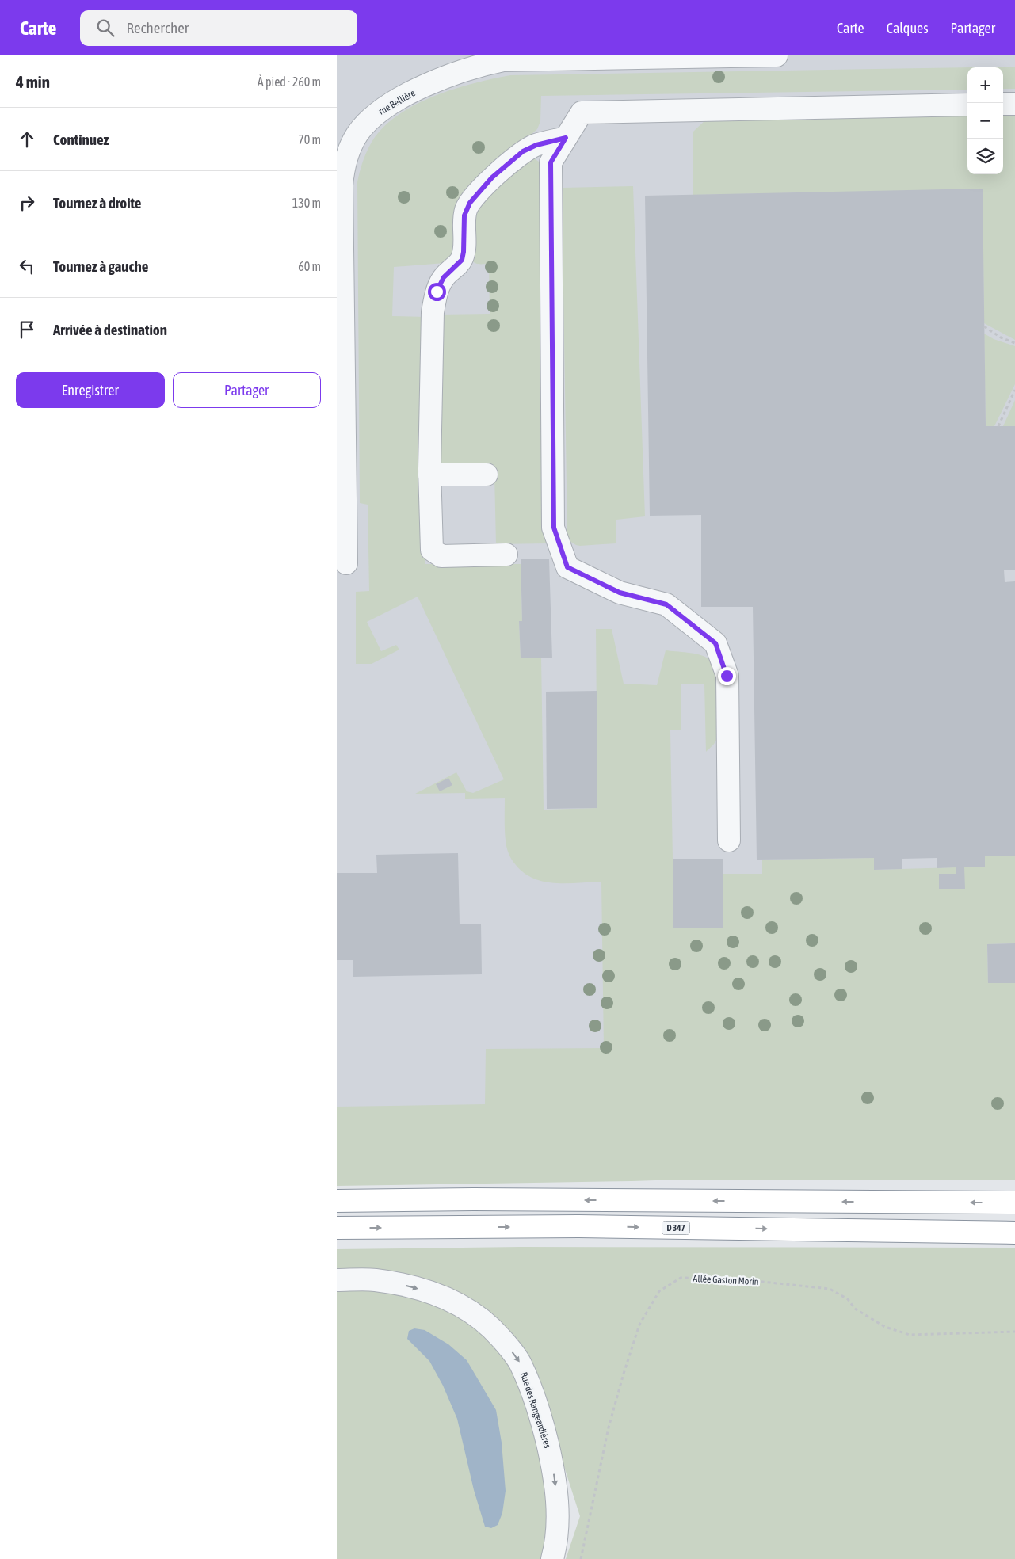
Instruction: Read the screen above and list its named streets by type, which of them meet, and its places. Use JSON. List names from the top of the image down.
{
  "streets": {
    "highway": ["D 347"],
    "street": ["rue Bellière", "Rue des Rangeardières"],
    "path": ["Allée Gaston Morin"]
  },
  "one_way": ["Rue des Rangeardières"],
  "page": {
    "header": "Carte",
    "search": "Rechercher",
    "nav": ["Carte", "Calques", "Partager"],
    "heading": ["4 min", "À pied · 260 m"],
    "map_buttons": ["+", "−"],
    "list": [
      ["Continuez", "70 m"],
      ["Tournez à droite", "130 m"],
      ["Tournez à gauche", "60 m"],
      "Arrivée à destination"
    ],
    "buttons": ["Enregistrer", "Partager"]
  }
}
